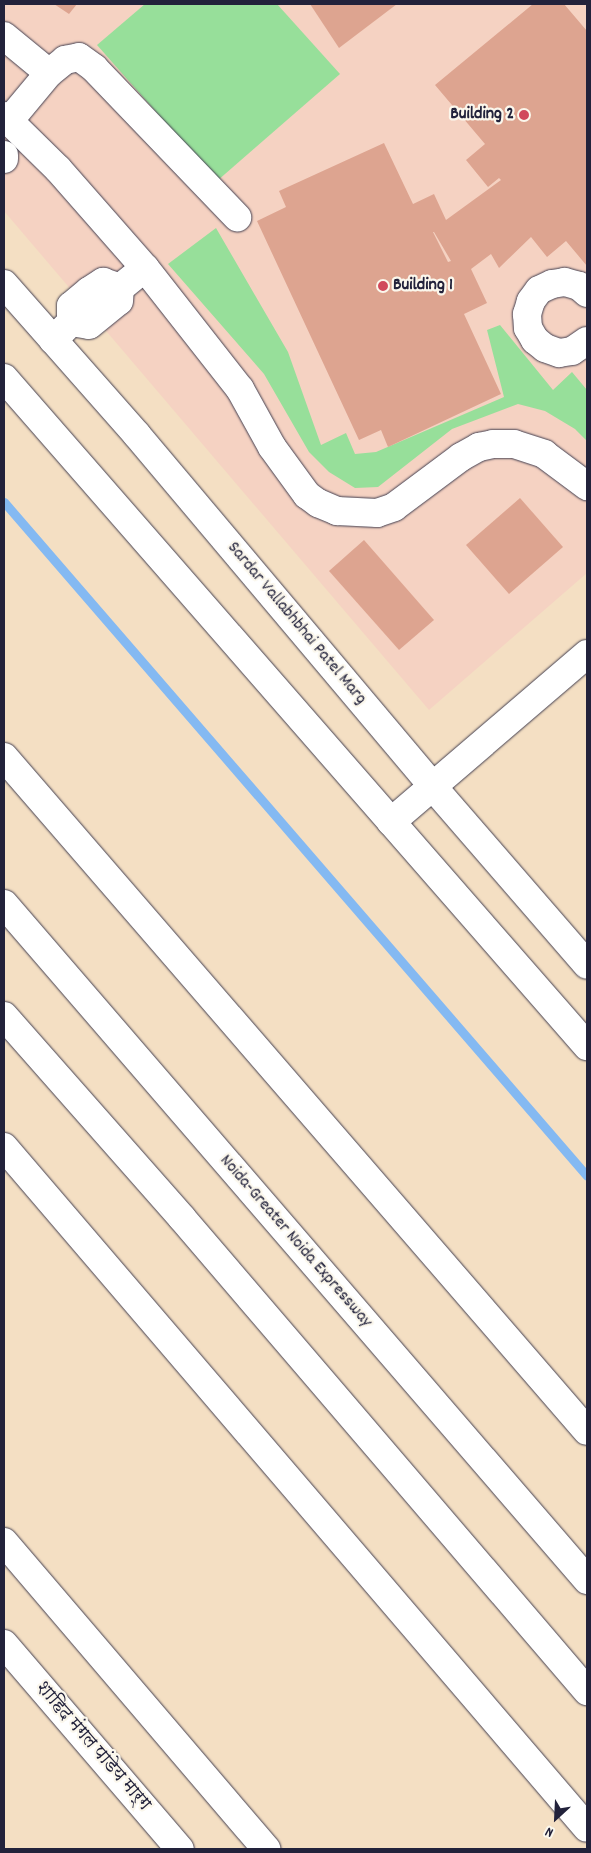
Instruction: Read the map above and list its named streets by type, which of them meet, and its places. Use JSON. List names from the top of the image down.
{
  "streets": {
    "main road": ["Sardar Vallabhbhai Patel Marg", "Noida-Greater Noida Expressway", "शाहिद मंगल पांडेय मार्ग"]
  },
  "places": ["Building 2", "Building 1"],
  "north": "bottom left"
}
